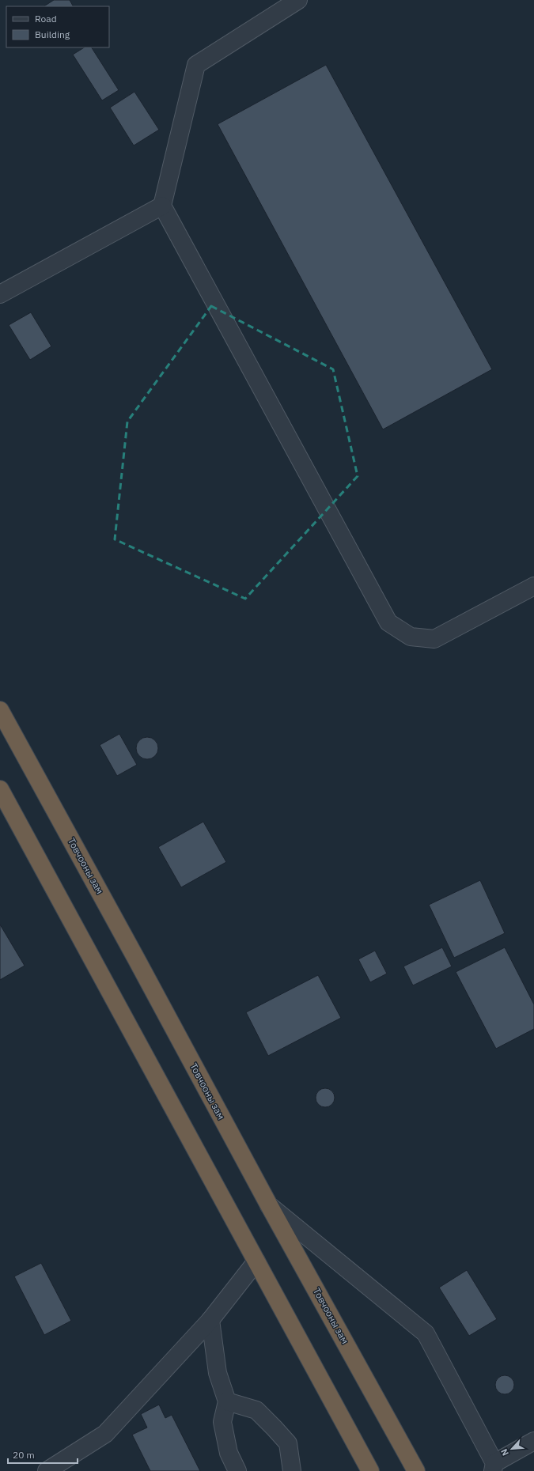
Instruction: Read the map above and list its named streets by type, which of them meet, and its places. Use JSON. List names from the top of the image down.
{
  "streets": {
    "highway": ["Товчооны зам"]
  },
  "legend": ["Road", "Building"],
  "scale_bar": "20 m",
  "north": "bottom left"
}
